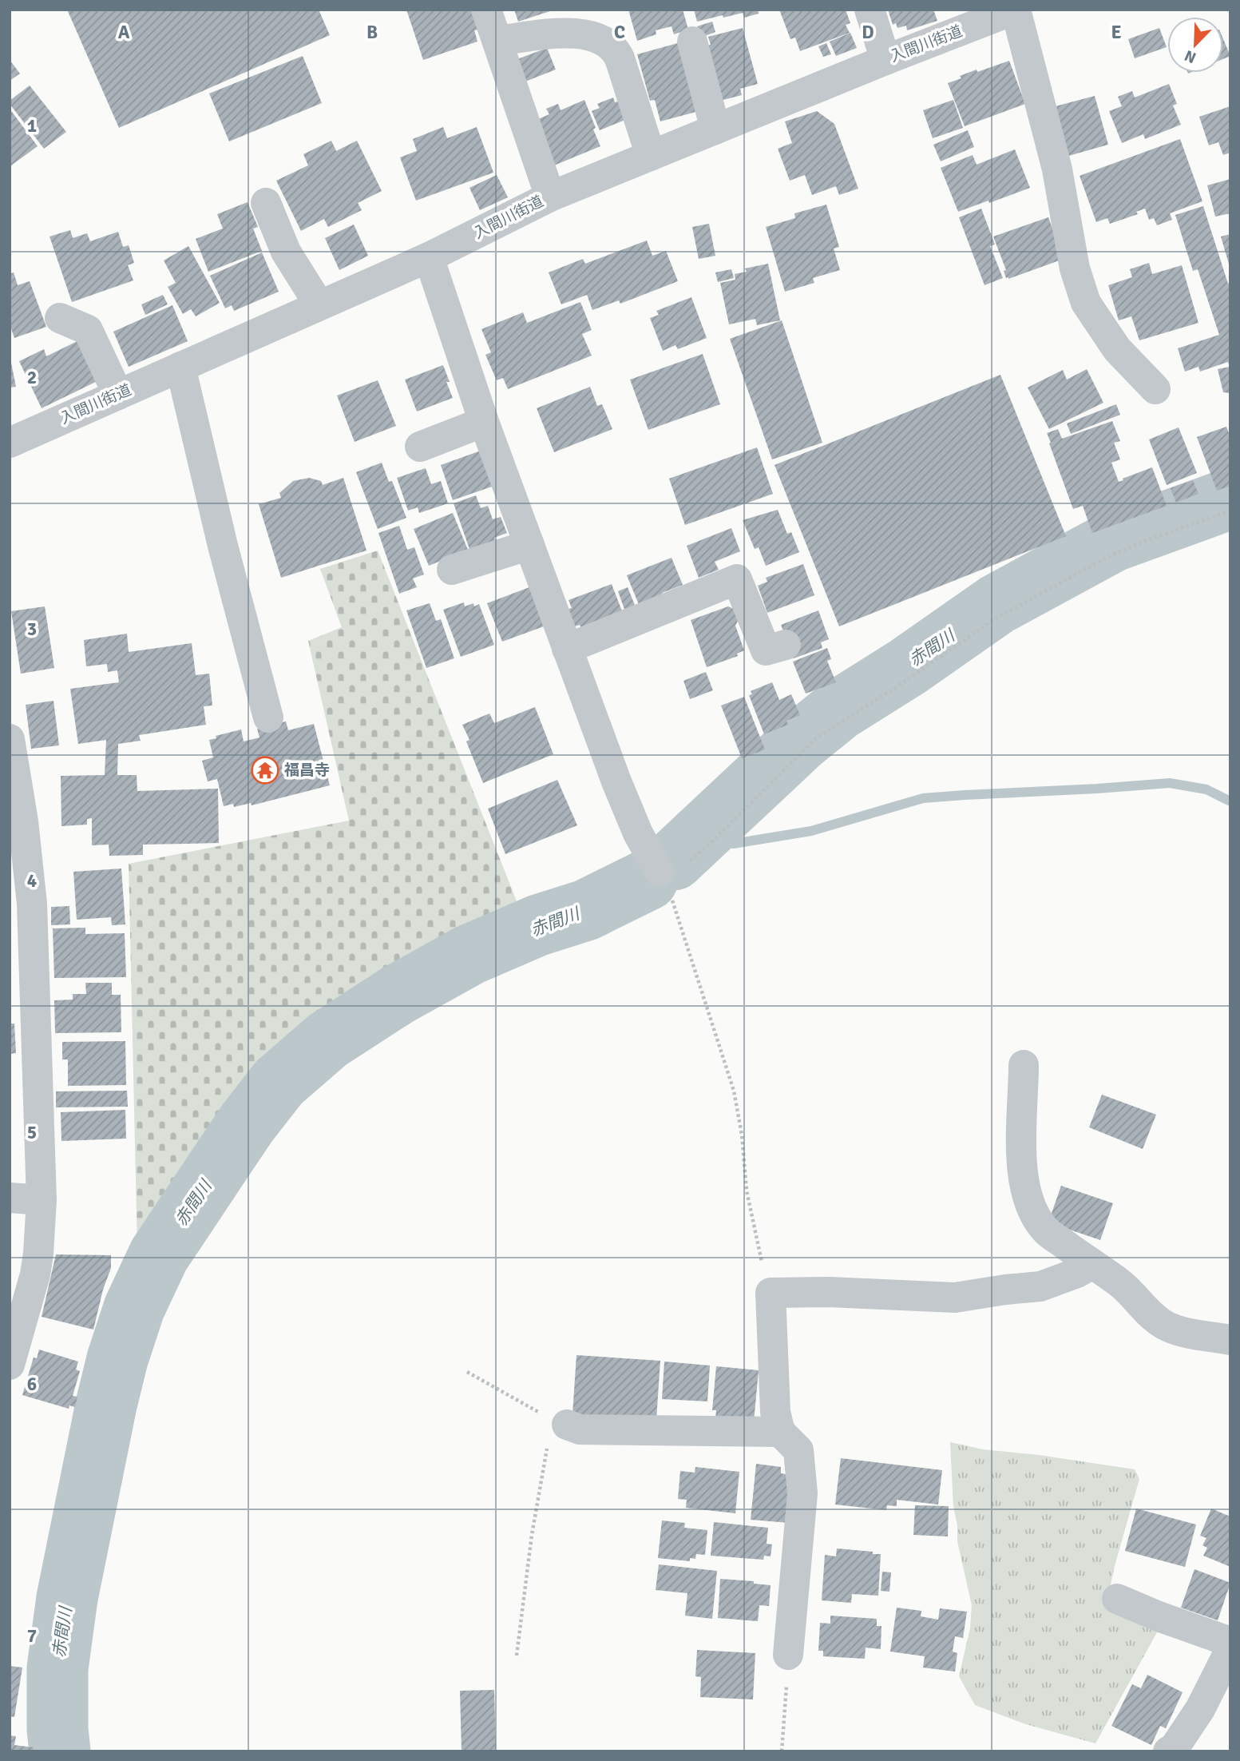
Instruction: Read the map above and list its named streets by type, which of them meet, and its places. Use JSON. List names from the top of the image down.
{
  "streets": {
    "street": ["入間川街道"]
  },
  "water": ["赤間川"],
  "places": {
    "temple": ["福昌寺"]
  },
  "north": "bottom left",
  "grid": {
    "columns": [
      "A",
      "B",
      "C",
      "D",
      "E"
    ],
    "rows": [
      "1",
      "2",
      "3",
      "4",
      "5",
      "6",
      "7"
    ]
  }
}
